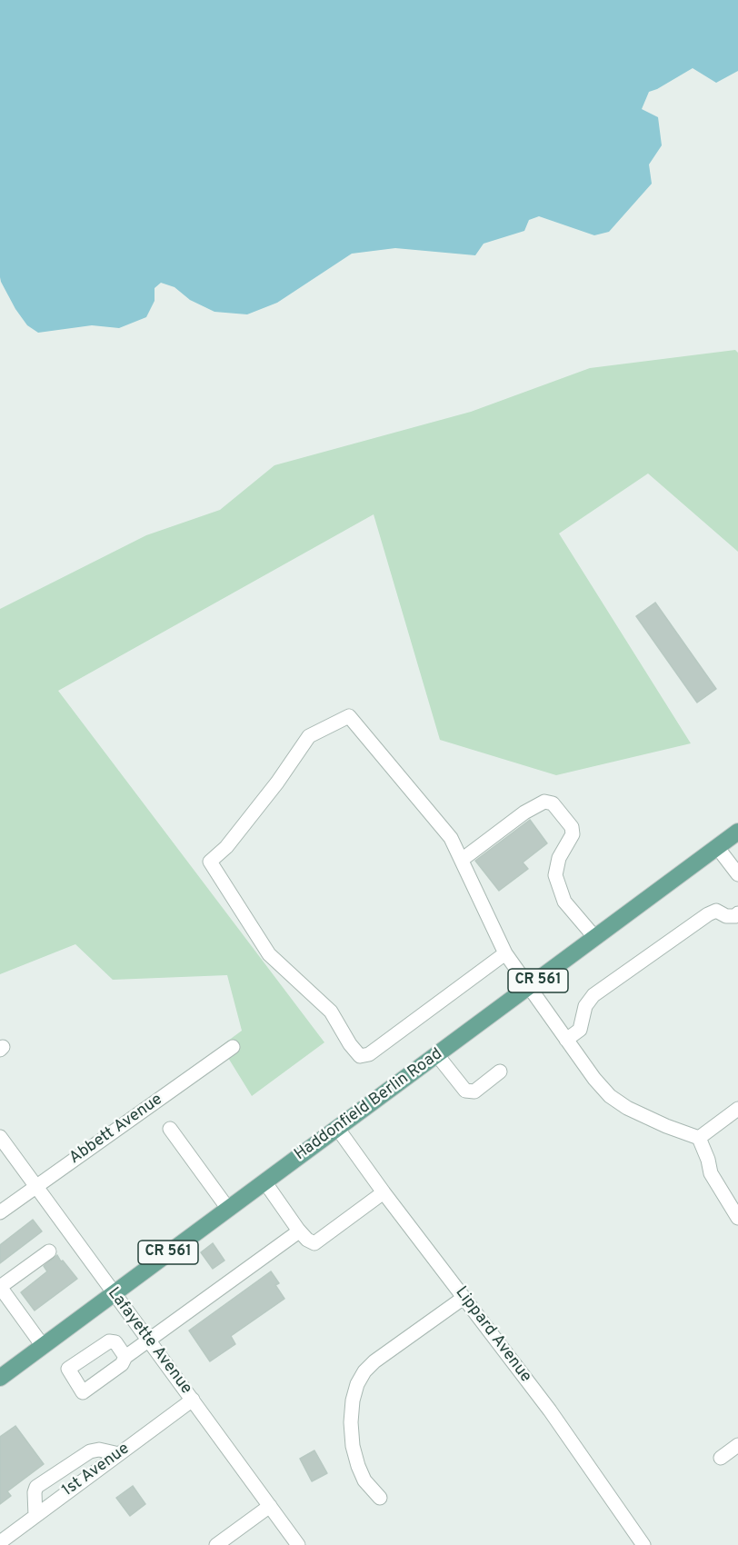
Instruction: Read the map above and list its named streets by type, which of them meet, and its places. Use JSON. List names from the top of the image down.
{
  "streets": {
    "main road": ["CR 561", "Haddonfield Berlin Road"],
    "street": [
      "Abbett Avenue",
      "Lippard Avenue",
      "Lafayette Avenue",
      "1st Avenue"
    ]
  },
  "crossings": [
    ["Haddonfield Berlin Road", "Lippard Avenue"],
    ["Haddonfield Berlin Road", "Lafayette Avenue"],
    ["Abbett Avenue", "Lafayette Avenue"],
    ["Lafayette Avenue", "1st Avenue"]
  ]
}
